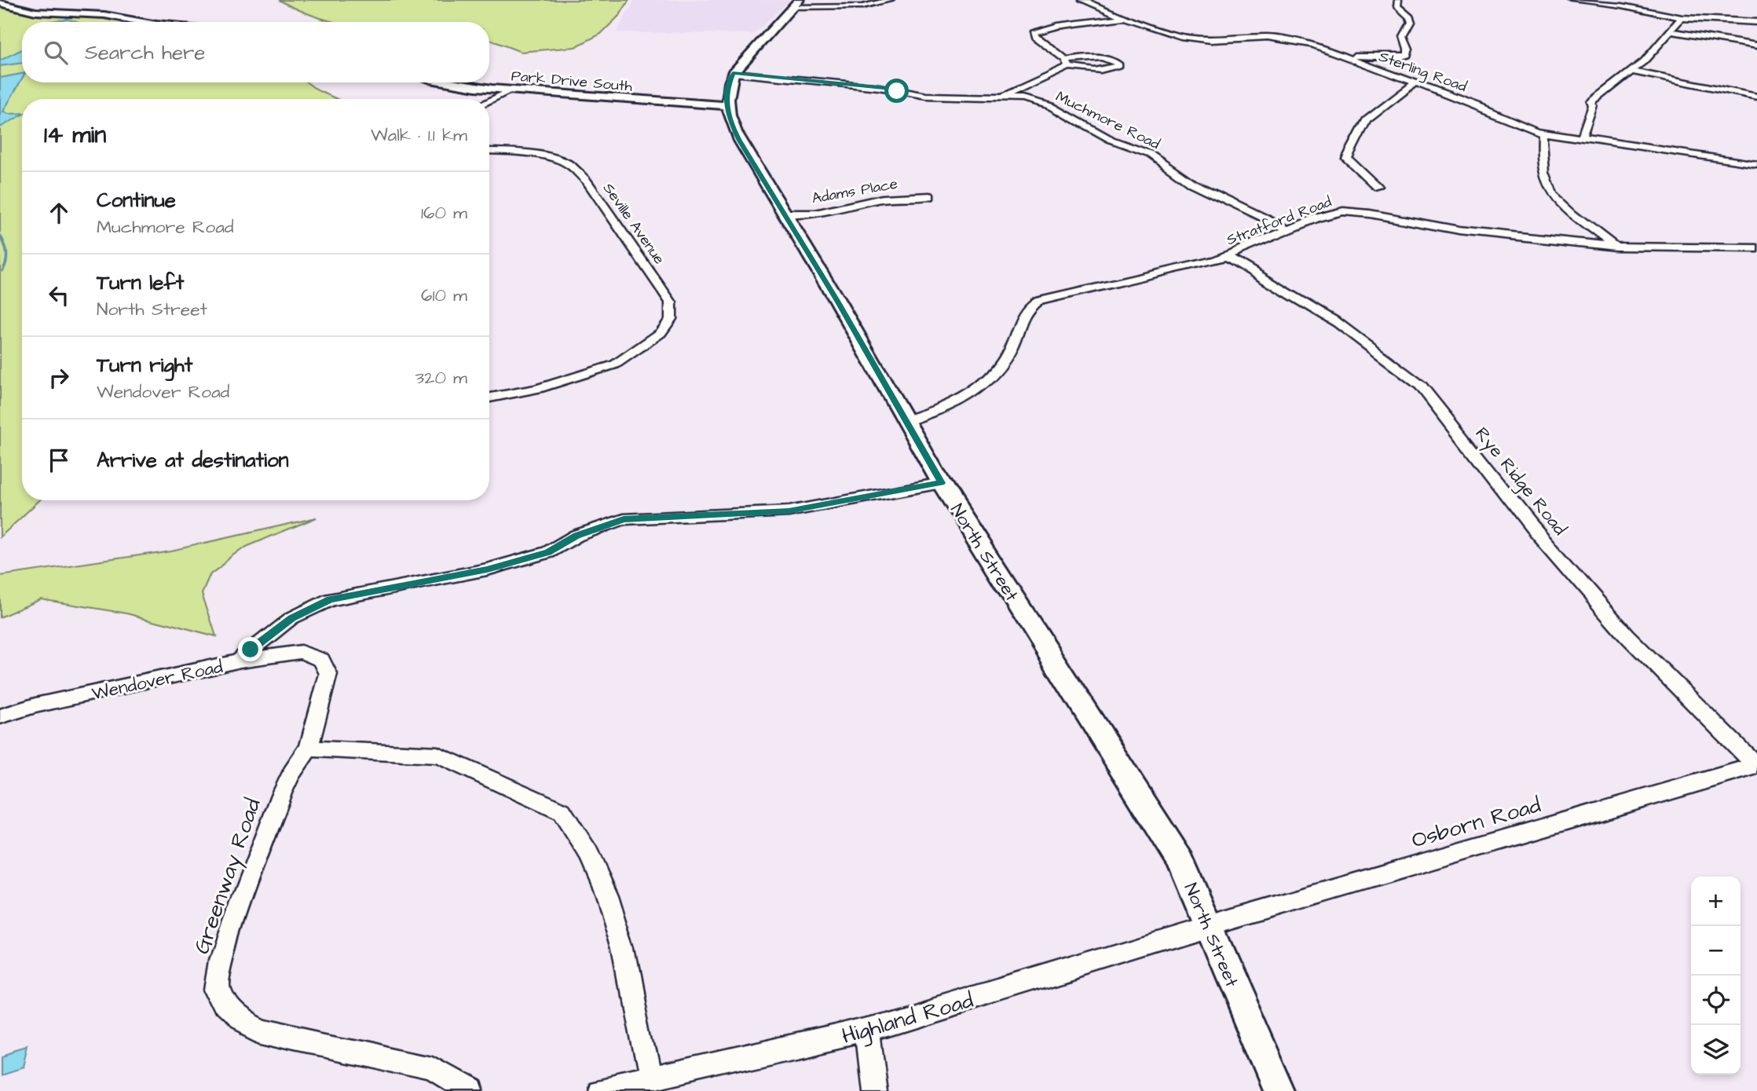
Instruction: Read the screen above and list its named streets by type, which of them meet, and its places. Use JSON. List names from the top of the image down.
{
  "streets": {
    "main road": ["Park Drive South", "North Street"],
    "street": [
      "Sterling Road",
      "Muchmore Road",
      "Adams Place",
      "Stratford Road",
      "Seville Avenue",
      "Rye Ridge Road",
      "Wendover Road",
      "Osborn Road",
      "Greenway Road",
      "Highland Road"
    ]
  },
  "crossings": [
    ["Park Drive South", "North Street"],
    ["Muchmore Road", "Stratford Road"],
    ["Muchmore Road", "North Street"],
    ["Adams Place", "North Street"],
    ["Stratford Road", "Rye Ridge Road"],
    ["Stratford Road", "North Street"],
    ["Rye Ridge Road", "Osborn Road"],
    ["North Street", "Wendover Road"],
    ["North Street", "Osborn Road"],
    ["North Street", "Highland Road"],
    ["Wendover Road", "Greenway Road"],
    ["Osborn Road", "Highland Road"]
  ],
  "page": {
    "search": "Search here",
    "heading": ["14 min", "Walk · 1.1 km"],
    "list": [
      ["Continue", "Muchmore Road", "160 m"],
      ["Turn left", "North Street", "610 m"],
      ["Turn right", "Wendover Road", "320 m"],
      "Arrive at destination"
    ],
    "map_buttons": ["+", "−"]
  }
}
